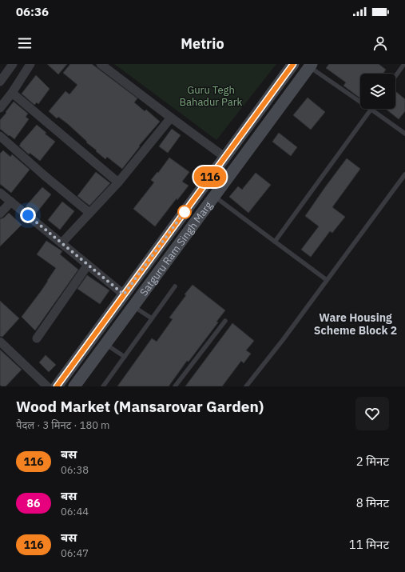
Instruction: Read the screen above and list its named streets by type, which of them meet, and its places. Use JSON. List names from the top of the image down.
{
  "streets": {
    "main road": ["Satguru Ram Singh Marg"]
  },
  "districts": ["Ware Housing Scheme Block 2"],
  "parks": ["Guru Tegh Bahadur Park"],
  "lines": ["bus line 116"],
  "page": {
    "status": "06:36",
    "header": "Metrio",
    "on_map": "116",
    "heading": ["Wood Market (Mansarovar Garden)", "पैदल · 3 मिनट · 180 m"],
    "list": [
      {
        "mark": "116",
        "name": "बस",
        "note": "06:38",
        "value": "2 मिनट"
      },
      {
        "mark": "86",
        "name": "बस",
        "note": "06:44",
        "value": "8 मिनट"
      },
      {
        "mark": "116",
        "name": "बस",
        "note": "06:47",
        "value": "11 मिनट"
      }
    ]
  }
}
